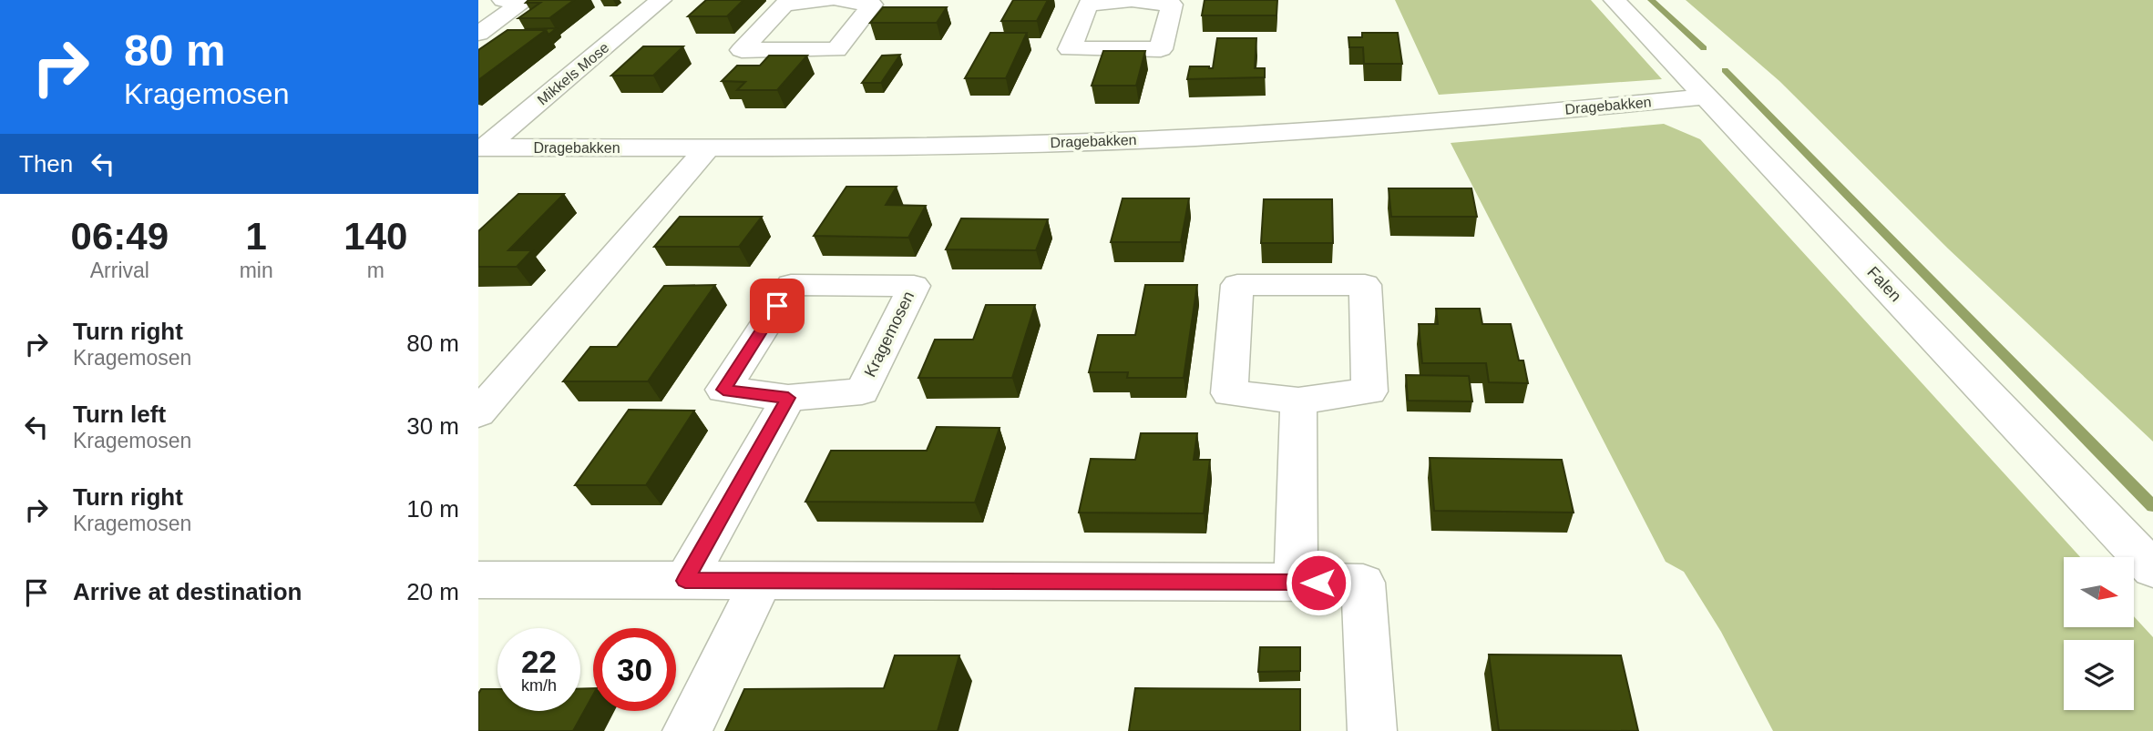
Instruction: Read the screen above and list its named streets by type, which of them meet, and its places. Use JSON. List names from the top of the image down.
{
  "streets": {
    "street": [
      "Mikkels Mose",
      "Dragebakken",
      "Falen",
      "Kragemosen"
    ]
  },
  "crossings": [
    ["Mikkels Mose", "Dragebakken"],
    ["Dragebakken", "Falen"]
  ],
  "north": "right",
  "page": {
    "turn": ["80 m", "Kragemosen"],
    "then": "Then",
    "eta": [
      "06:49",
      "Arrival",
      "1",
      "min",
      "140",
      "m"
    ],
    "list": [
      {
        "name": "Turn right",
        "note": "Kragemosen",
        "value": "80 m"
      },
      {
        "name": "Turn left",
        "note": "Kragemosen",
        "value": "30 m"
      },
      {
        "name": "Turn right",
        "note": "Kragemosen",
        "value": "10 m"
      },
      {
        "name": "Arrive at destination",
        "value": "20 m"
      }
    ],
    "speed": "22 km/h",
    "limit": "30"
  }
}
